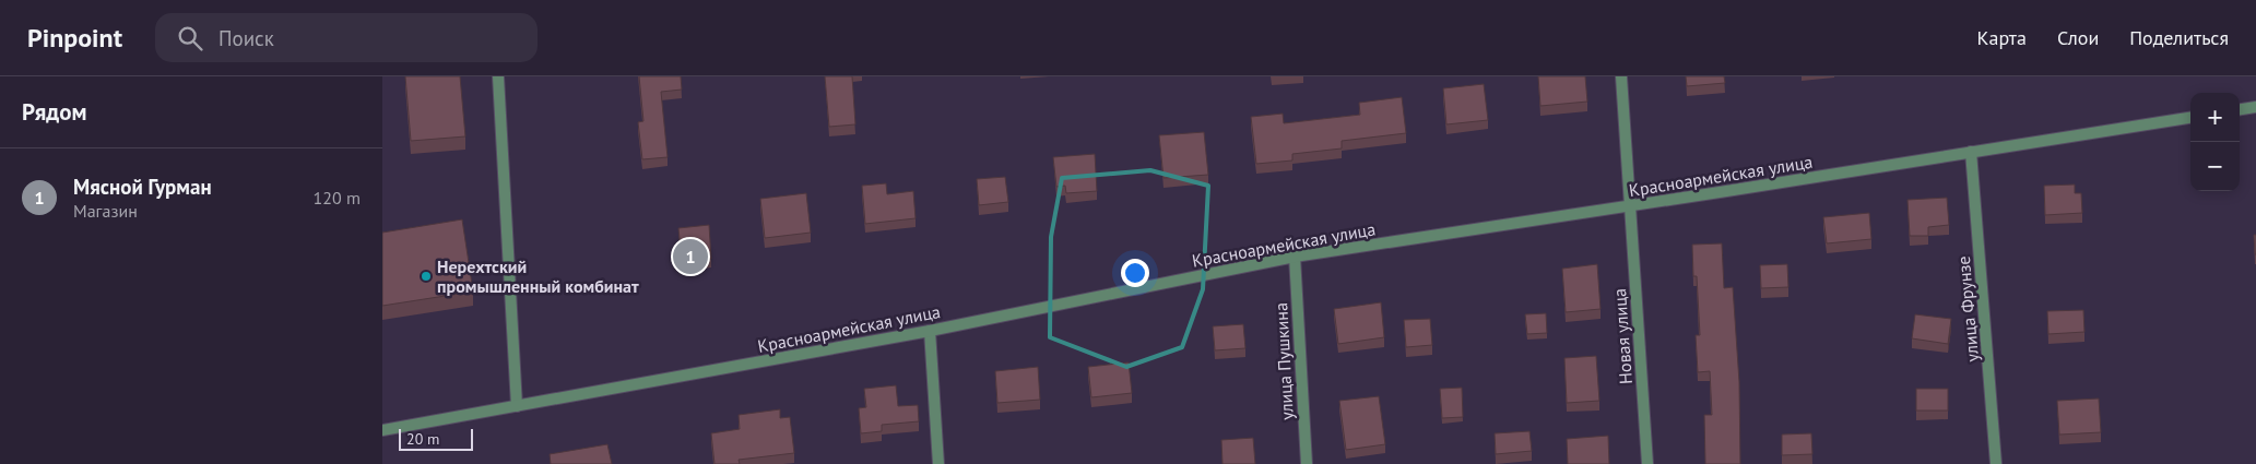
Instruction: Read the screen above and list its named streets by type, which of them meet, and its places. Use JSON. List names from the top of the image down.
{
  "streets": {
    "street": [
      "Красноармейская улица",
      "улица Фрунзе",
      "Новая улица",
      "улица Пушкина"
    ]
  },
  "crossings": [
    ["Красноармейская улица", "улица Фрунзе"],
    ["Красноармейская улица", "Новая улица"],
    ["Красноармейская улица", "улица Пушкина"]
  ],
  "places": ["Нерехтский промышленный комбинат"],
  "scale_bar": "20 m",
  "page": {
    "header": "Pinpoint",
    "search": "Поиск",
    "nav": ["Карта", "Слои", "Поделиться"],
    "heading": "Рядом",
    "map_buttons": ["+", "−"],
    "list": [
      {
        "mark": "1",
        "name": "Мясной Гурман",
        "note": "Магазин",
        "value": "120 m"
      }
    ],
    "pins": "1",
    "scale": "20 m"
  }
}
